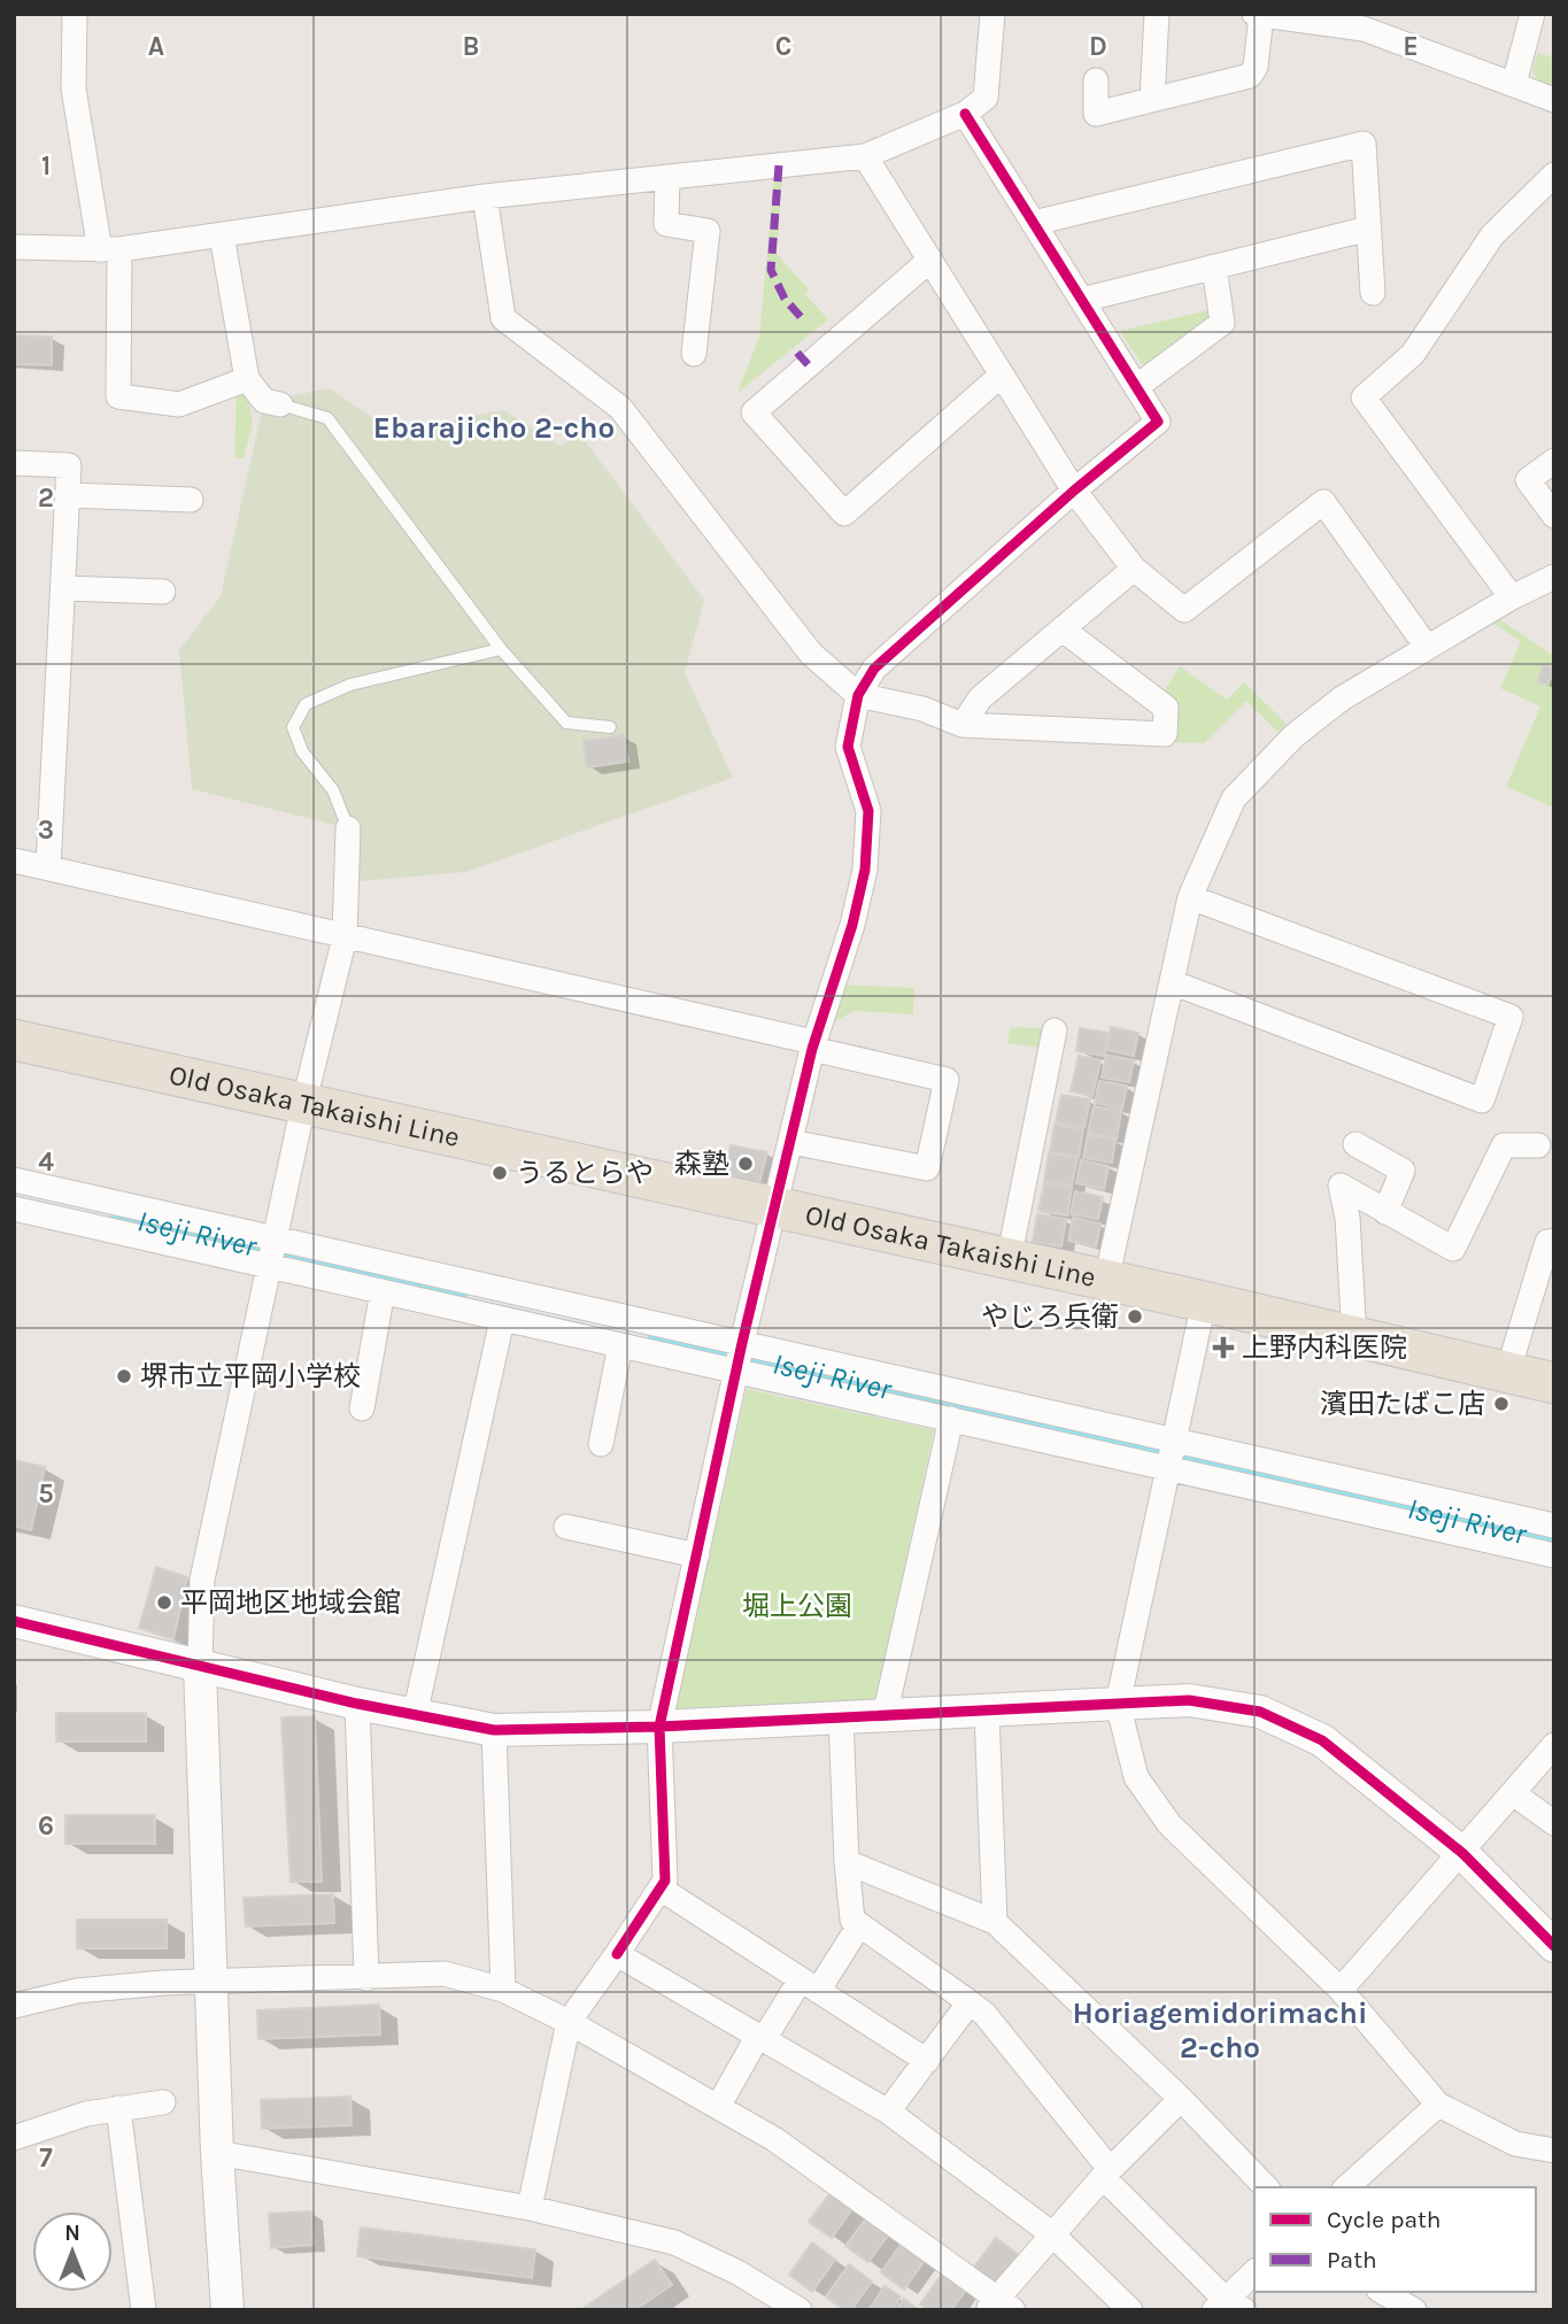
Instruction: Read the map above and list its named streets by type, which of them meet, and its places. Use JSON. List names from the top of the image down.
{
  "streets": {
    "main road": ["Old Osaka Takaishi Line"]
  },
  "districts": ["Ebarajicho 2-cho", "Horiagemidorimachi 2-cho"],
  "water": ["Iseji River"],
  "parks": ["堀上公園"],
  "places": {
    "other": [
      "森塾",
      "うるとらや",
      "やじろ兵衛",
      "堺市立平岡小学校",
      "濱田たばこ店",
      "平岡地区地域会館"
    ],
    "health": ["上野内科医院"]
  },
  "legend": ["Cycle path", "Path"],
  "north": "top",
  "grid": {
    "columns": [
      "A",
      "B",
      "C",
      "D",
      "E"
    ],
    "rows": [
      "1",
      "2",
      "3",
      "4",
      "5",
      "6",
      "7"
    ]
  }
}
